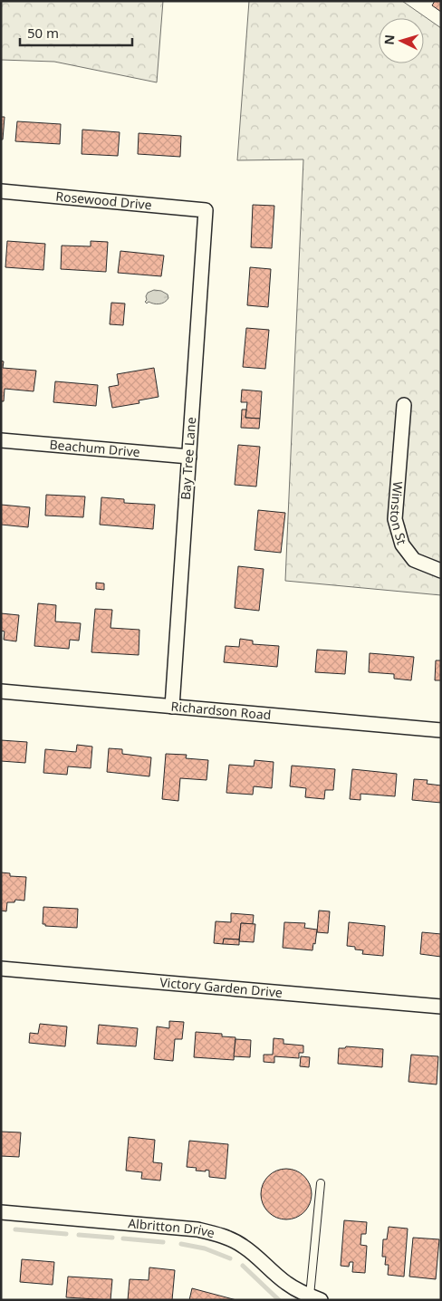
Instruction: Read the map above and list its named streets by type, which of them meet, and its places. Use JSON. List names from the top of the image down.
{
  "streets": {
    "street": [
      "Rosewood Drive",
      "Beachum Drive",
      "Bay Tree Lane",
      "Winston St",
      "Richardson Road",
      "Victory Garden Drive",
      "Albritton Drive"
    ]
  },
  "crossings": [
    ["Rosewood Drive", "Bay Tree Lane"],
    ["Beachum Drive", "Bay Tree Lane"],
    ["Bay Tree Lane", "Richardson Road"]
  ],
  "scale_bar": "50 m",
  "north": "left"
}
